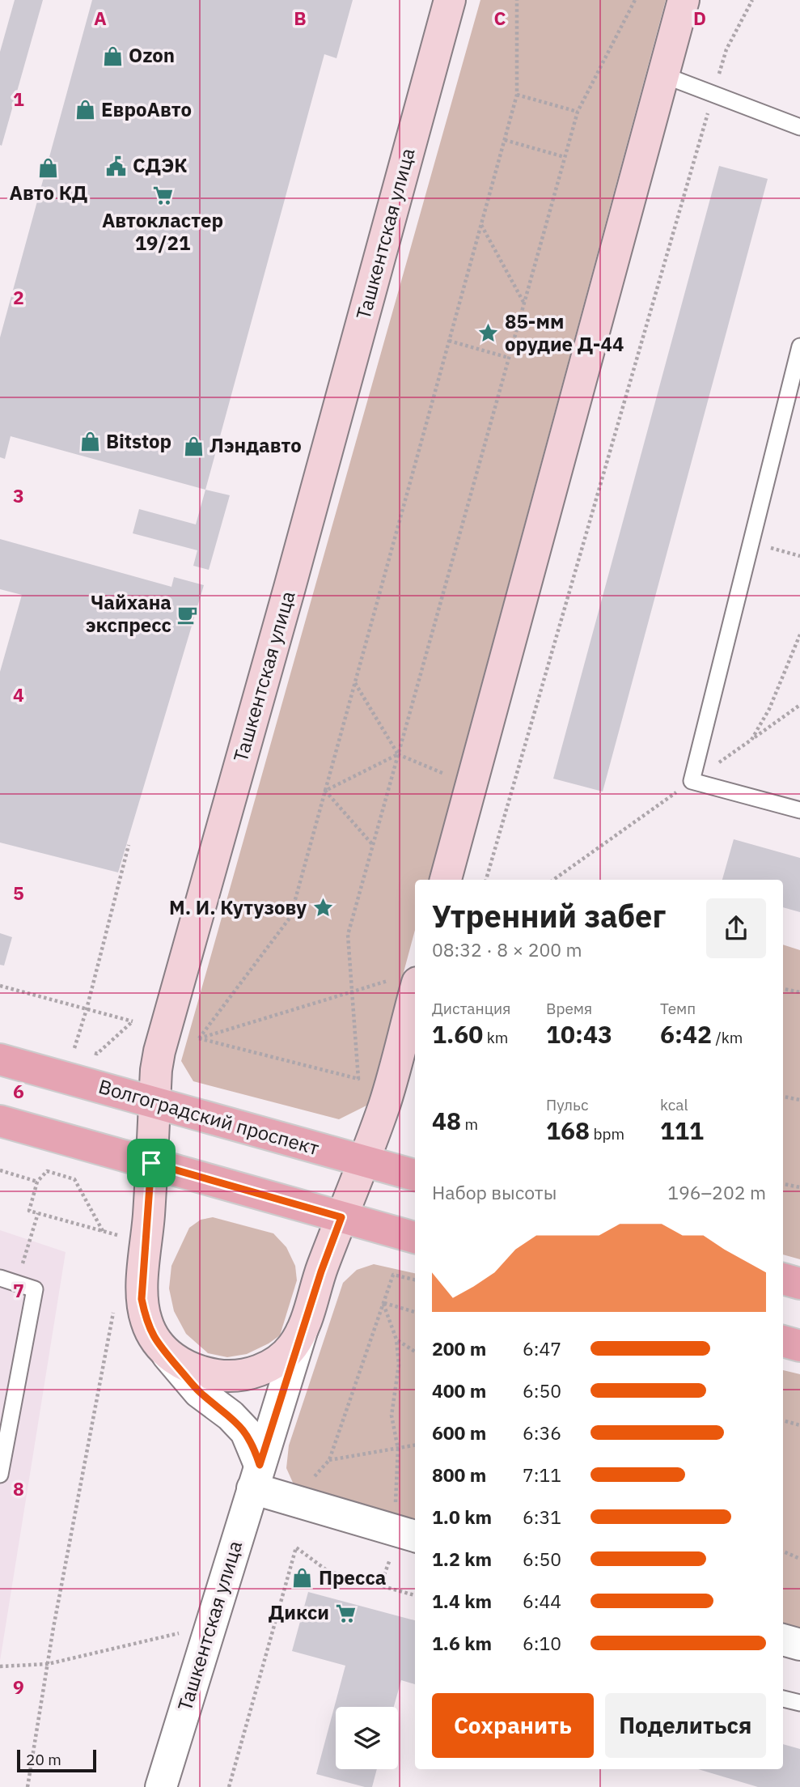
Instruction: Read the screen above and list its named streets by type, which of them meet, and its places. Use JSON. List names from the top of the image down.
{
  "streets": {
    "main road": ["Ташкентская улица", "Волгоградский проспект"]
  },
  "crossings": [
    ["Ташкентская улица", "Волгоградский проспект"]
  ],
  "places": {
    "shop": [
      "Ozon",
      "ЕвроАвто",
      "Авто КД",
      "Bitstop",
      "Лэндавто",
      "Пресса"
    ],
    "public building": ["СДЭК"],
    "supermarket": ["Автокластер 19/21", "Дикси"],
    "place": ["85-мм орудие Д-44", "М. И. Кутузову"],
    "cafe": ["Чайхана экспресс"]
  },
  "scale_bar": "20 m",
  "page": {
    "heading": ["Утренний забег", "08:32 · 8 × 200 m"],
    "stats": [
      ["Дистанция", "1.60 km"],
      ["Время", "10:43"],
      ["Темп", "6:42 /km"],
      ["48 m"],
      ["Пульс", "168 bpm"],
      ["kcal", "111"]
    ],
    "chart": ["Набор высоты", "196–202 m"],
    "list": [
      {
        "name": "200 m",
        "note": "6:47"
      },
      {
        "name": "400 m",
        "note": "6:50"
      },
      {
        "name": "600 m",
        "note": "6:36"
      },
      {
        "name": "800 m",
        "note": "7:11"
      },
      {
        "name": "1.0 km",
        "note": "6:31"
      },
      {
        "name": "1.2 km",
        "note": "6:50"
      },
      {
        "name": "1.4 km",
        "note": "6:44"
      },
      {
        "name": "1.6 km",
        "note": "6:10"
      }
    ],
    "buttons": ["Сохранить", "Поделиться"],
    "scale": "20 m"
  },
  "grid": {
    "columns": [
      "A",
      "B",
      "C",
      "D"
    ],
    "rows": [
      "1",
      "2",
      "3",
      "4",
      "5",
      "6",
      "7",
      "8",
      "9"
    ]
  }
}
